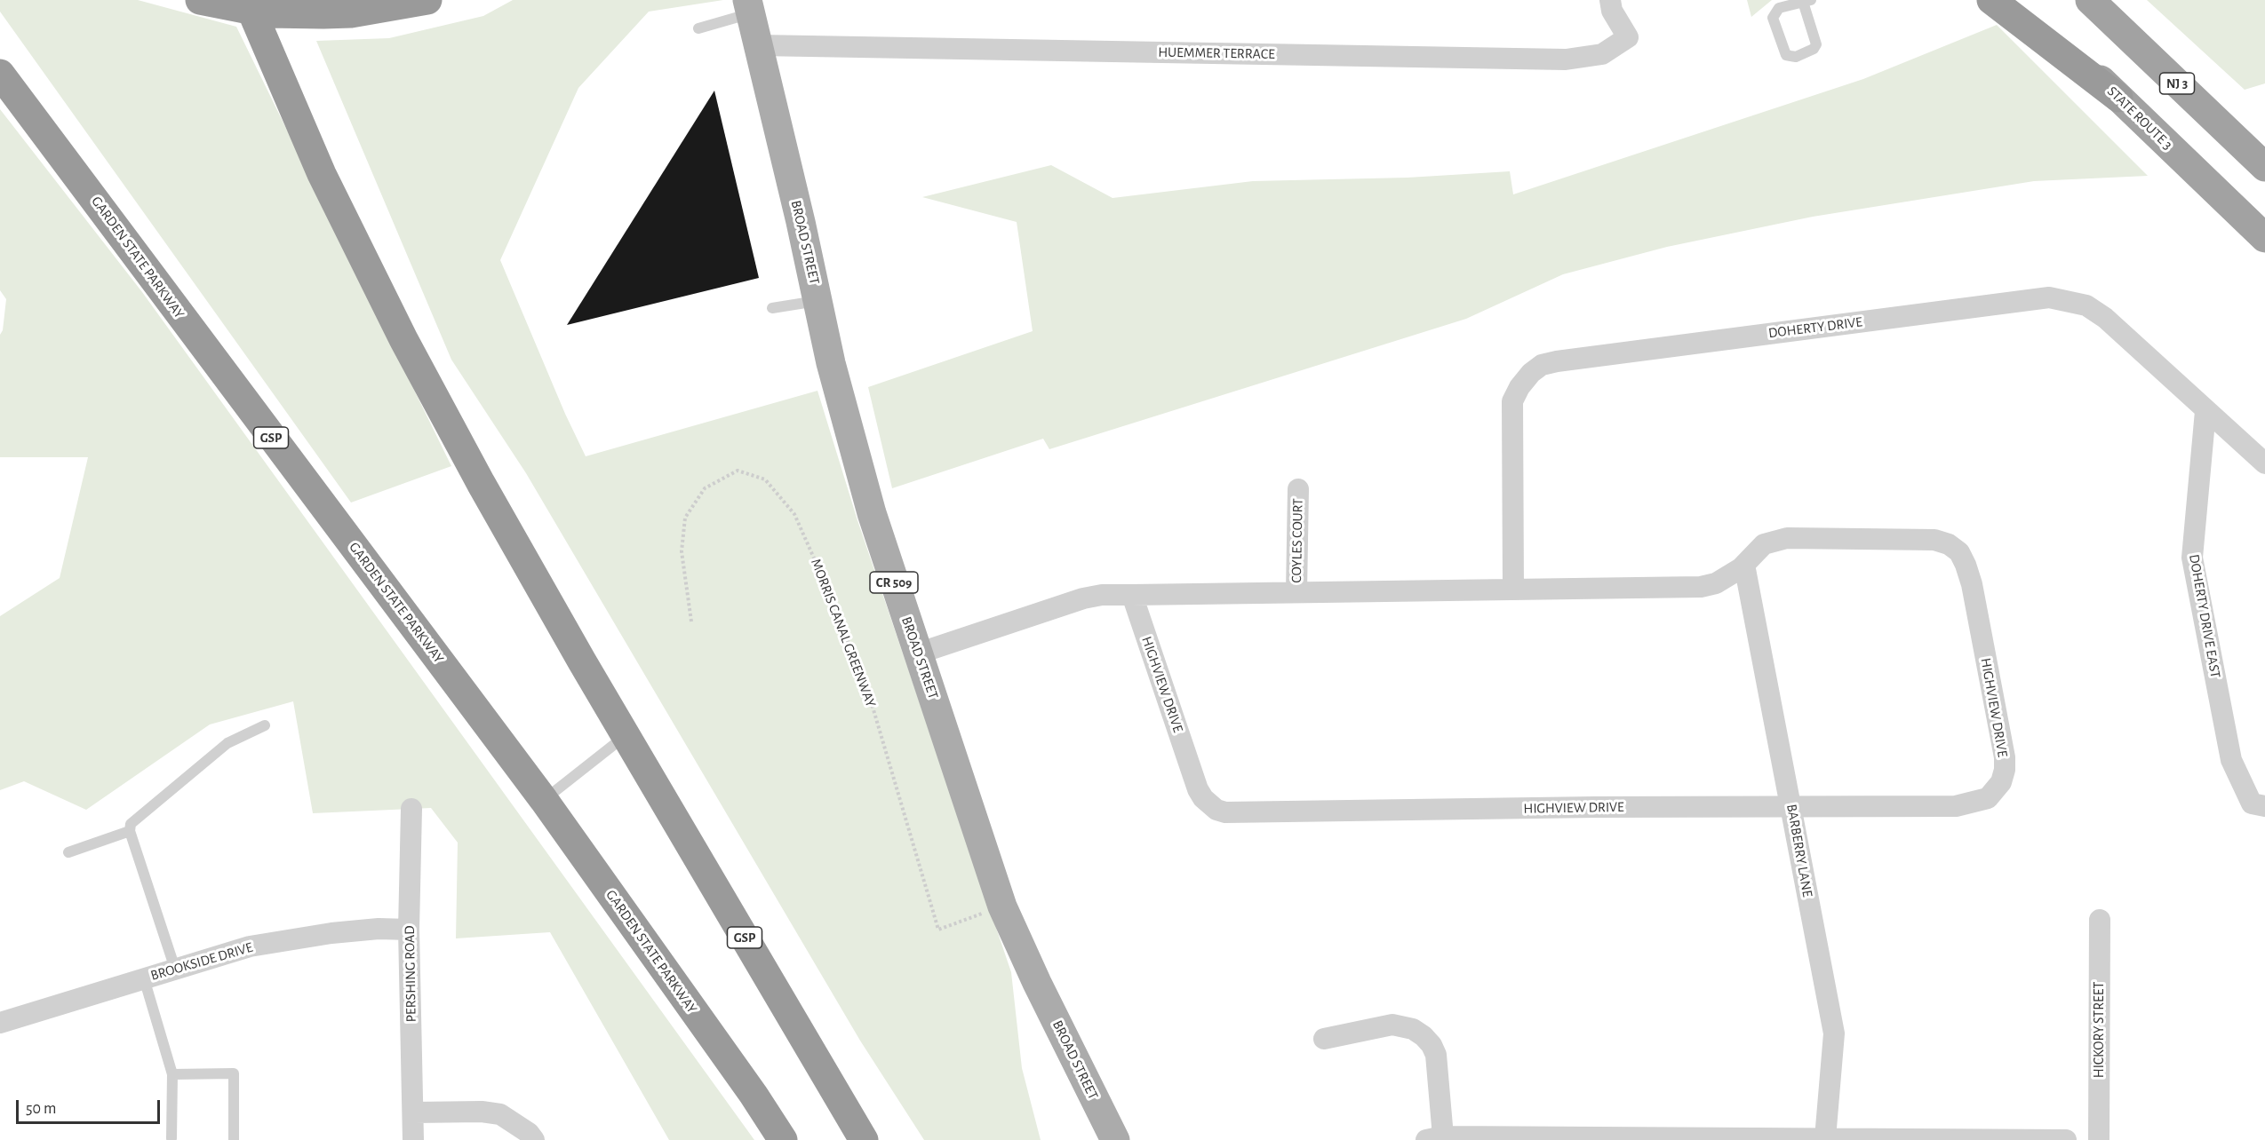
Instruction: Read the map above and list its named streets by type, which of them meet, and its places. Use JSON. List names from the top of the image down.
{
  "streets": {
    "highway": [
      "NJ 3",
      "STATE ROUTE 3",
      "GARDEN STATE PARKWAY",
      "GSP"
    ],
    "main road": ["BROAD STREET", "CR 509"],
    "street": [
      "HUEMMER TERRACE",
      "DOHERTY DRIVE",
      "COYLES COURT",
      "DOHERTY DRIVE EAST",
      "HIGHVIEW DRIVE",
      "BARBERRY LANE",
      "BROOKSIDE DRIVE",
      "PERSHING ROAD",
      "HICKORY STREET"
    ],
    "path": ["MORRIS CANAL GREENWAY"]
  },
  "crossings": [
    ["HUEMMER TERRACE", "BROAD STREET"],
    ["BROAD STREET", "MORRIS CANAL GREENWAY"],
    ["BROAD STREET", "HIGHVIEW DRIVE"],
    ["DOHERTY DRIVE", "DOHERTY DRIVE EAST"],
    ["DOHERTY DRIVE", "HIGHVIEW DRIVE"],
    ["COYLES COURT", "HIGHVIEW DRIVE"],
    ["HIGHVIEW DRIVE", "BARBERRY LANE"],
    ["BROOKSIDE DRIVE", "PERSHING ROAD"]
  ],
  "scale_bar": "50 m"
}
